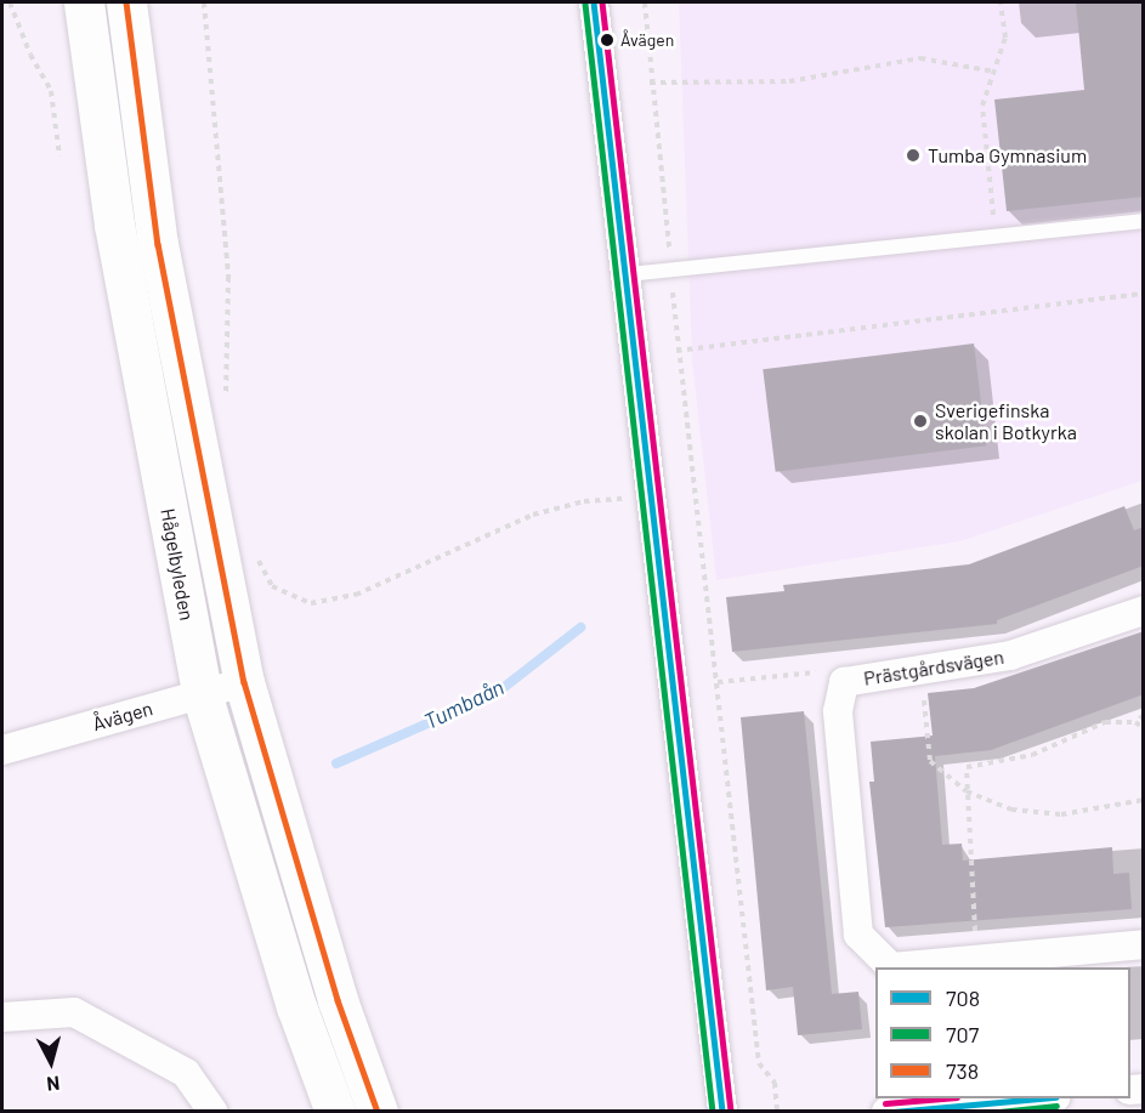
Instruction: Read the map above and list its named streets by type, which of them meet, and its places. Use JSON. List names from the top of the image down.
{
  "streets": {
    "main road": ["Hågelbyleden"],
    "street": ["Prästgårdsvägen", "Åvägen"]
  },
  "crossings": [
    ["Hågelbyleden", "Åvägen"]
  ],
  "water": ["Tumbaån"],
  "places": ["Åvägen", "Tumba Gymnasium", "Sverigefinska skolan i Botkyrka"],
  "lines": ["transit line 708", "transit line 738", "transit line 707"],
  "legend": ["708", "707", "738"],
  "north": "bottom"
}
